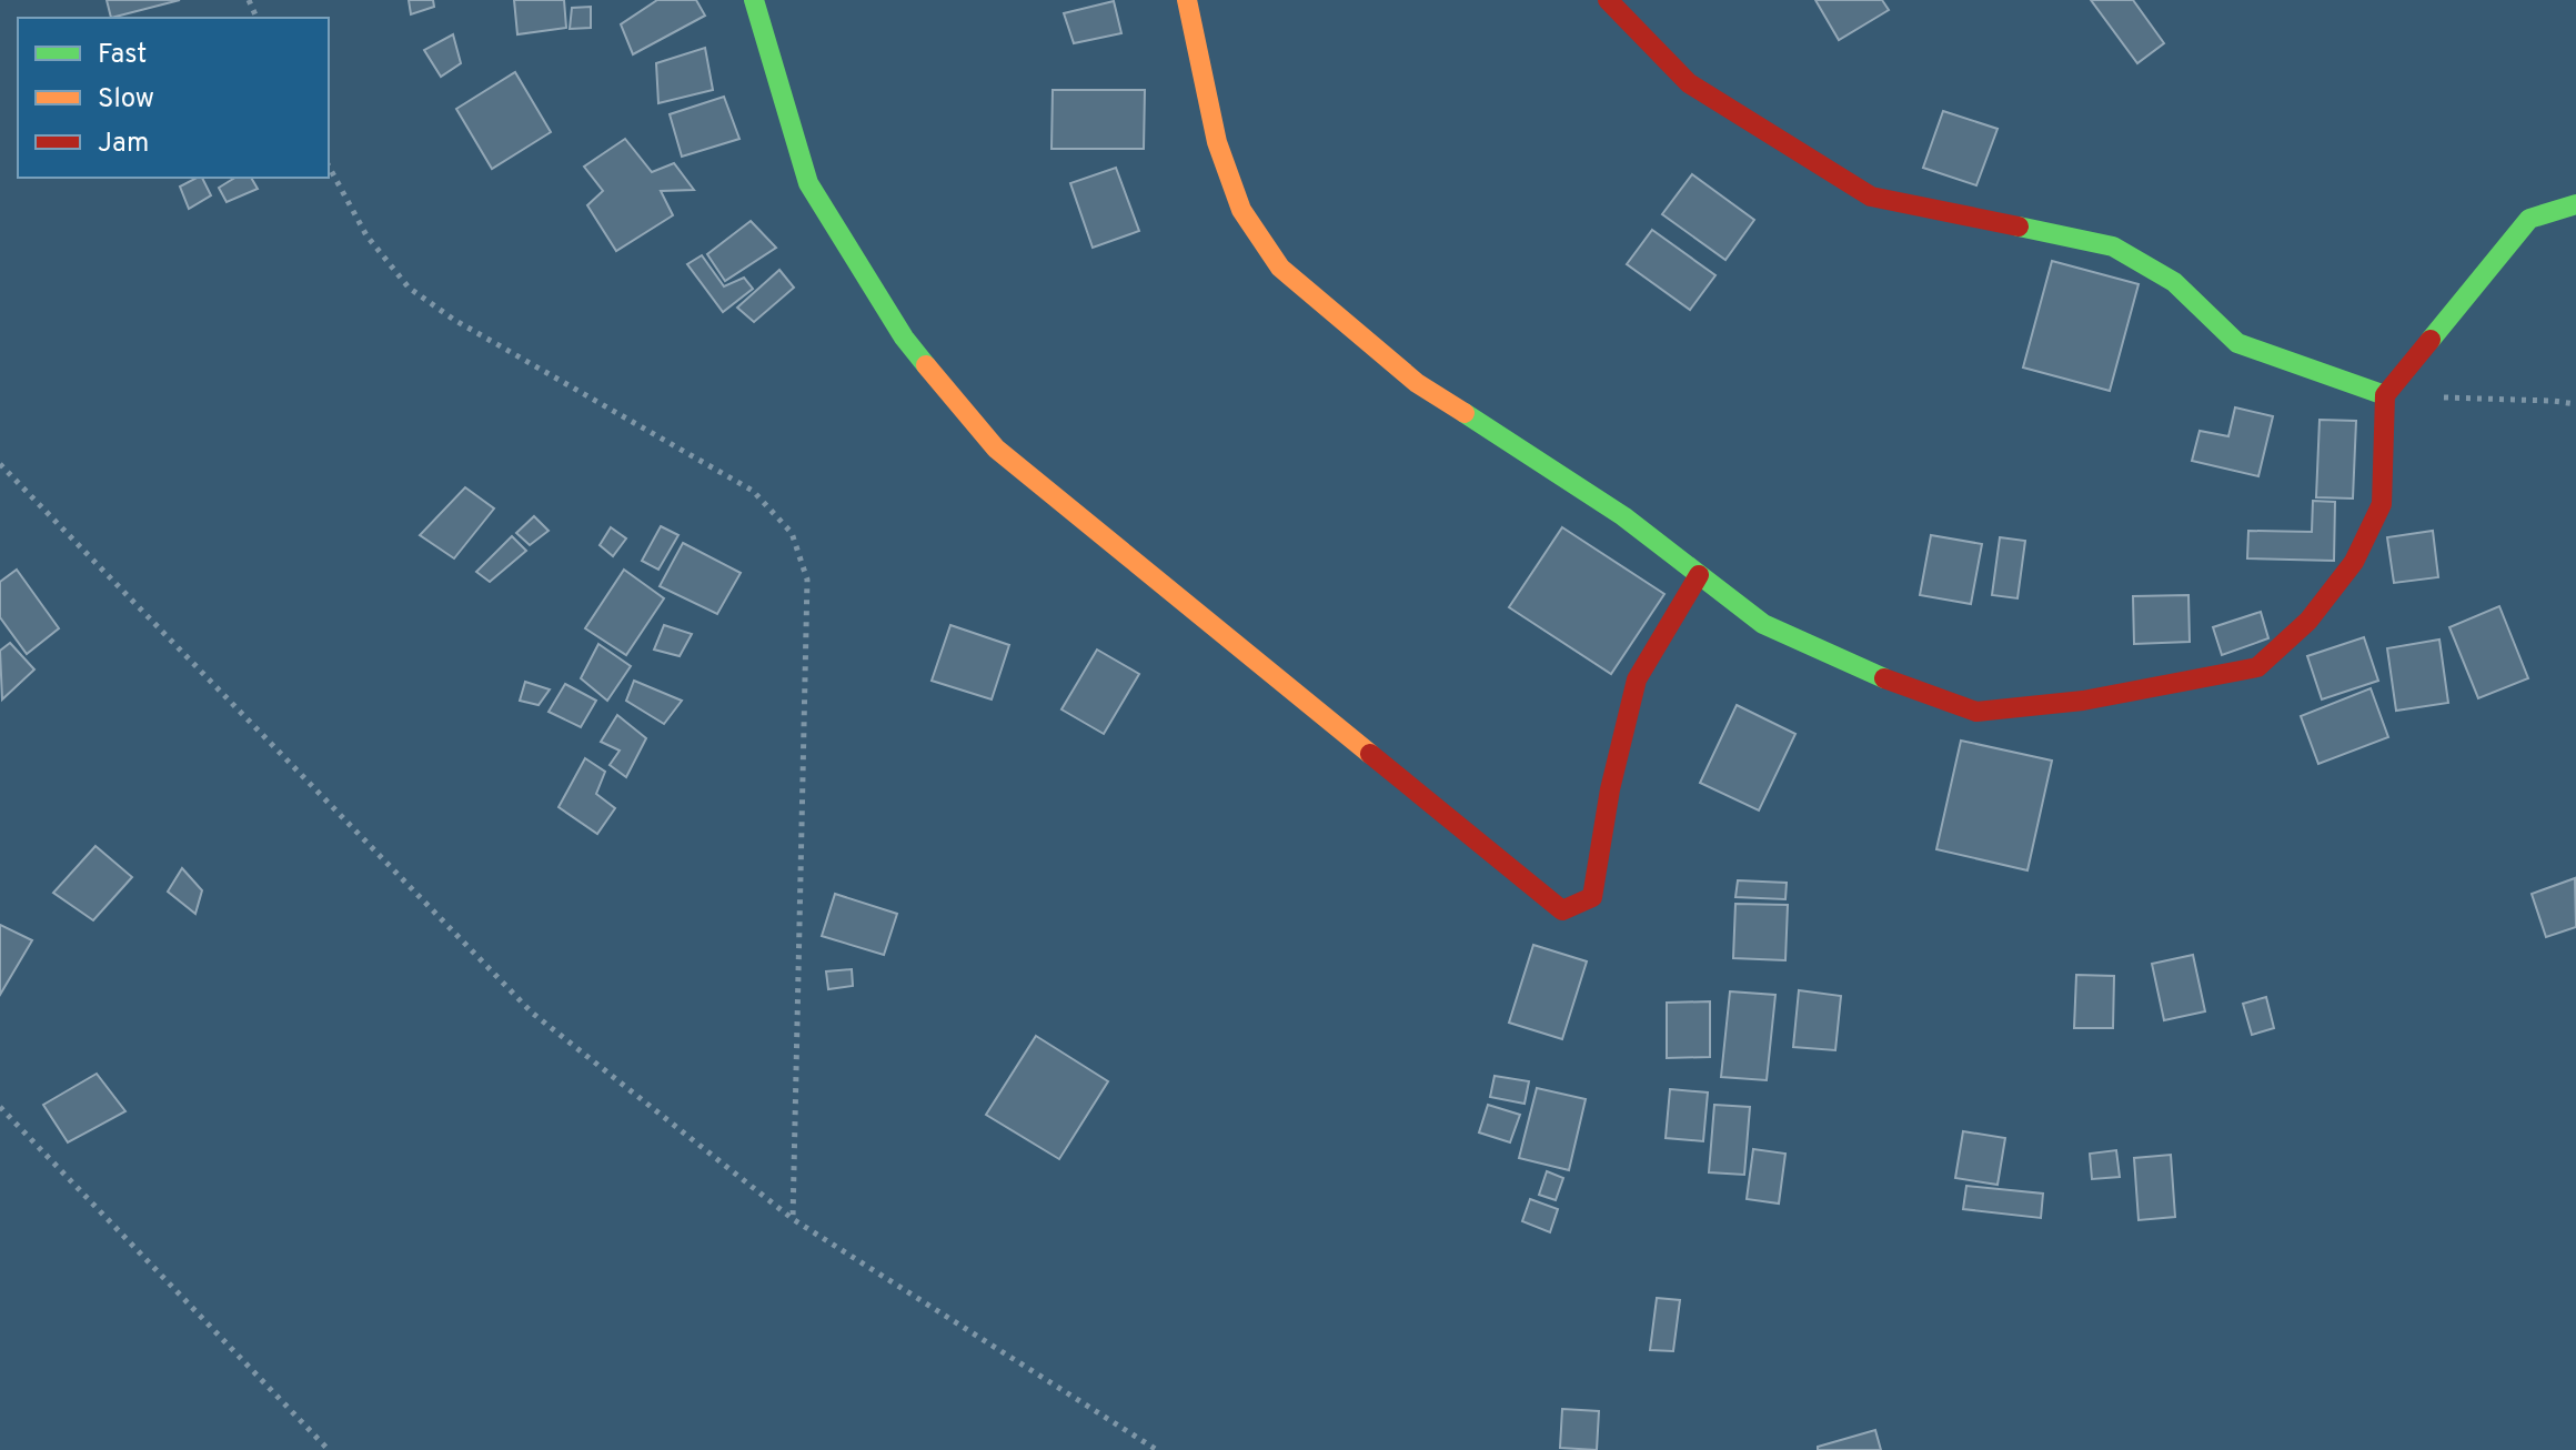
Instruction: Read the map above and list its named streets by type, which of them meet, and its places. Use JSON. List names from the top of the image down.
{
  "legend": ["Fast", "Slow", "Jam"]
}
